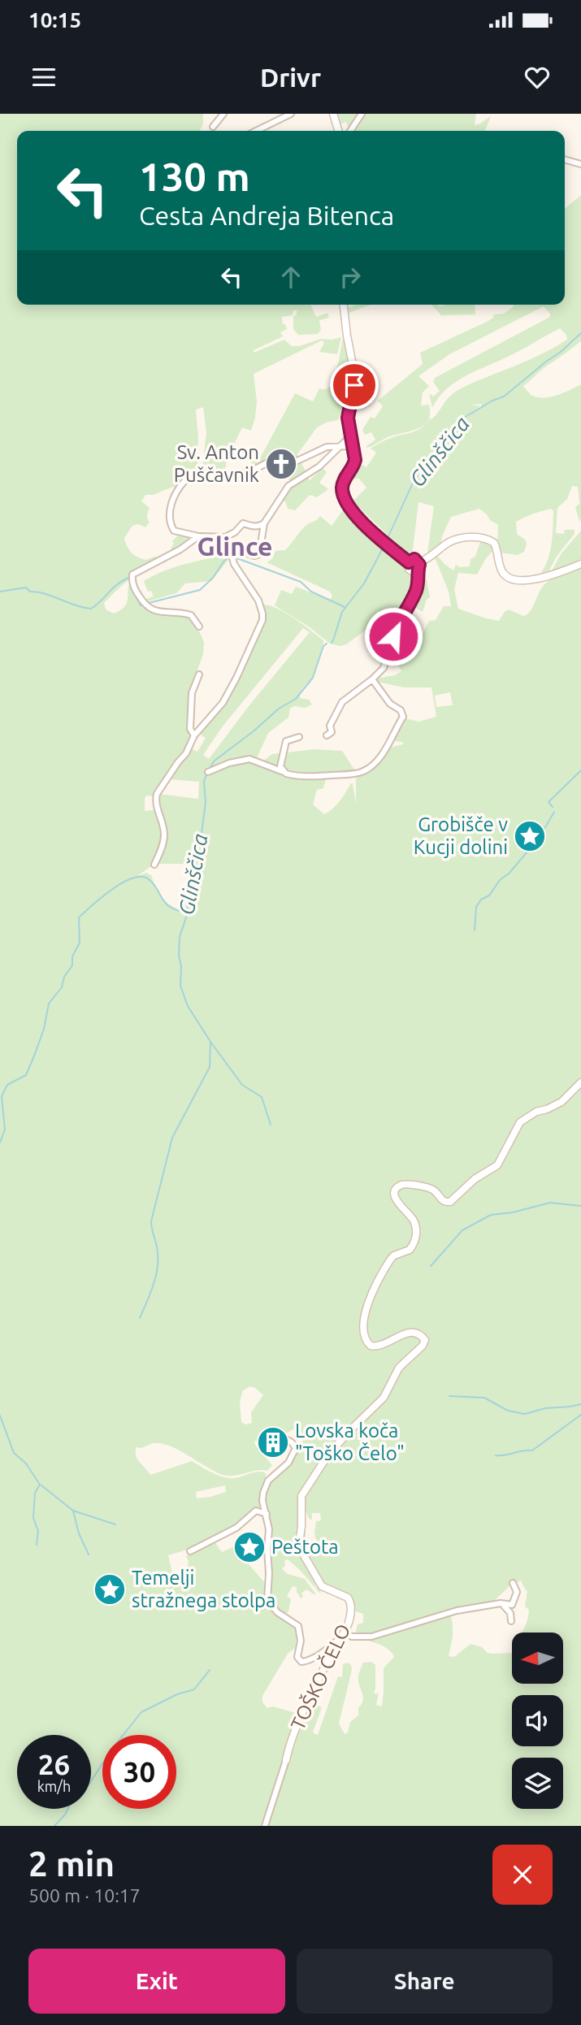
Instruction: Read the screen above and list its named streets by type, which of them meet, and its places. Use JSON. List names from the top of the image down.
{
  "streets": {
    "street": ["TOŠKO ČELO"]
  },
  "districts": ["Glince"],
  "water": ["Glinščica"],
  "places": {
    "church": ["Sv. Anton Puščavnik"],
    "place": ["Grobišče v Kucji dolini", "Peštota", "Temelji stražnega stolpa"],
    "building": ["Lovska koča \"Toško Čelo\""]
  },
  "north": "left",
  "page": {
    "status": "10:15",
    "header": "Drivr",
    "turn": ["130 m", "Cesta Andreja Bitenca"],
    "speed": "26 km/h",
    "limit": "30",
    "heading": ["2 min", "500 m · 10:17"],
    "buttons": ["Exit", "Share"]
  }
}
